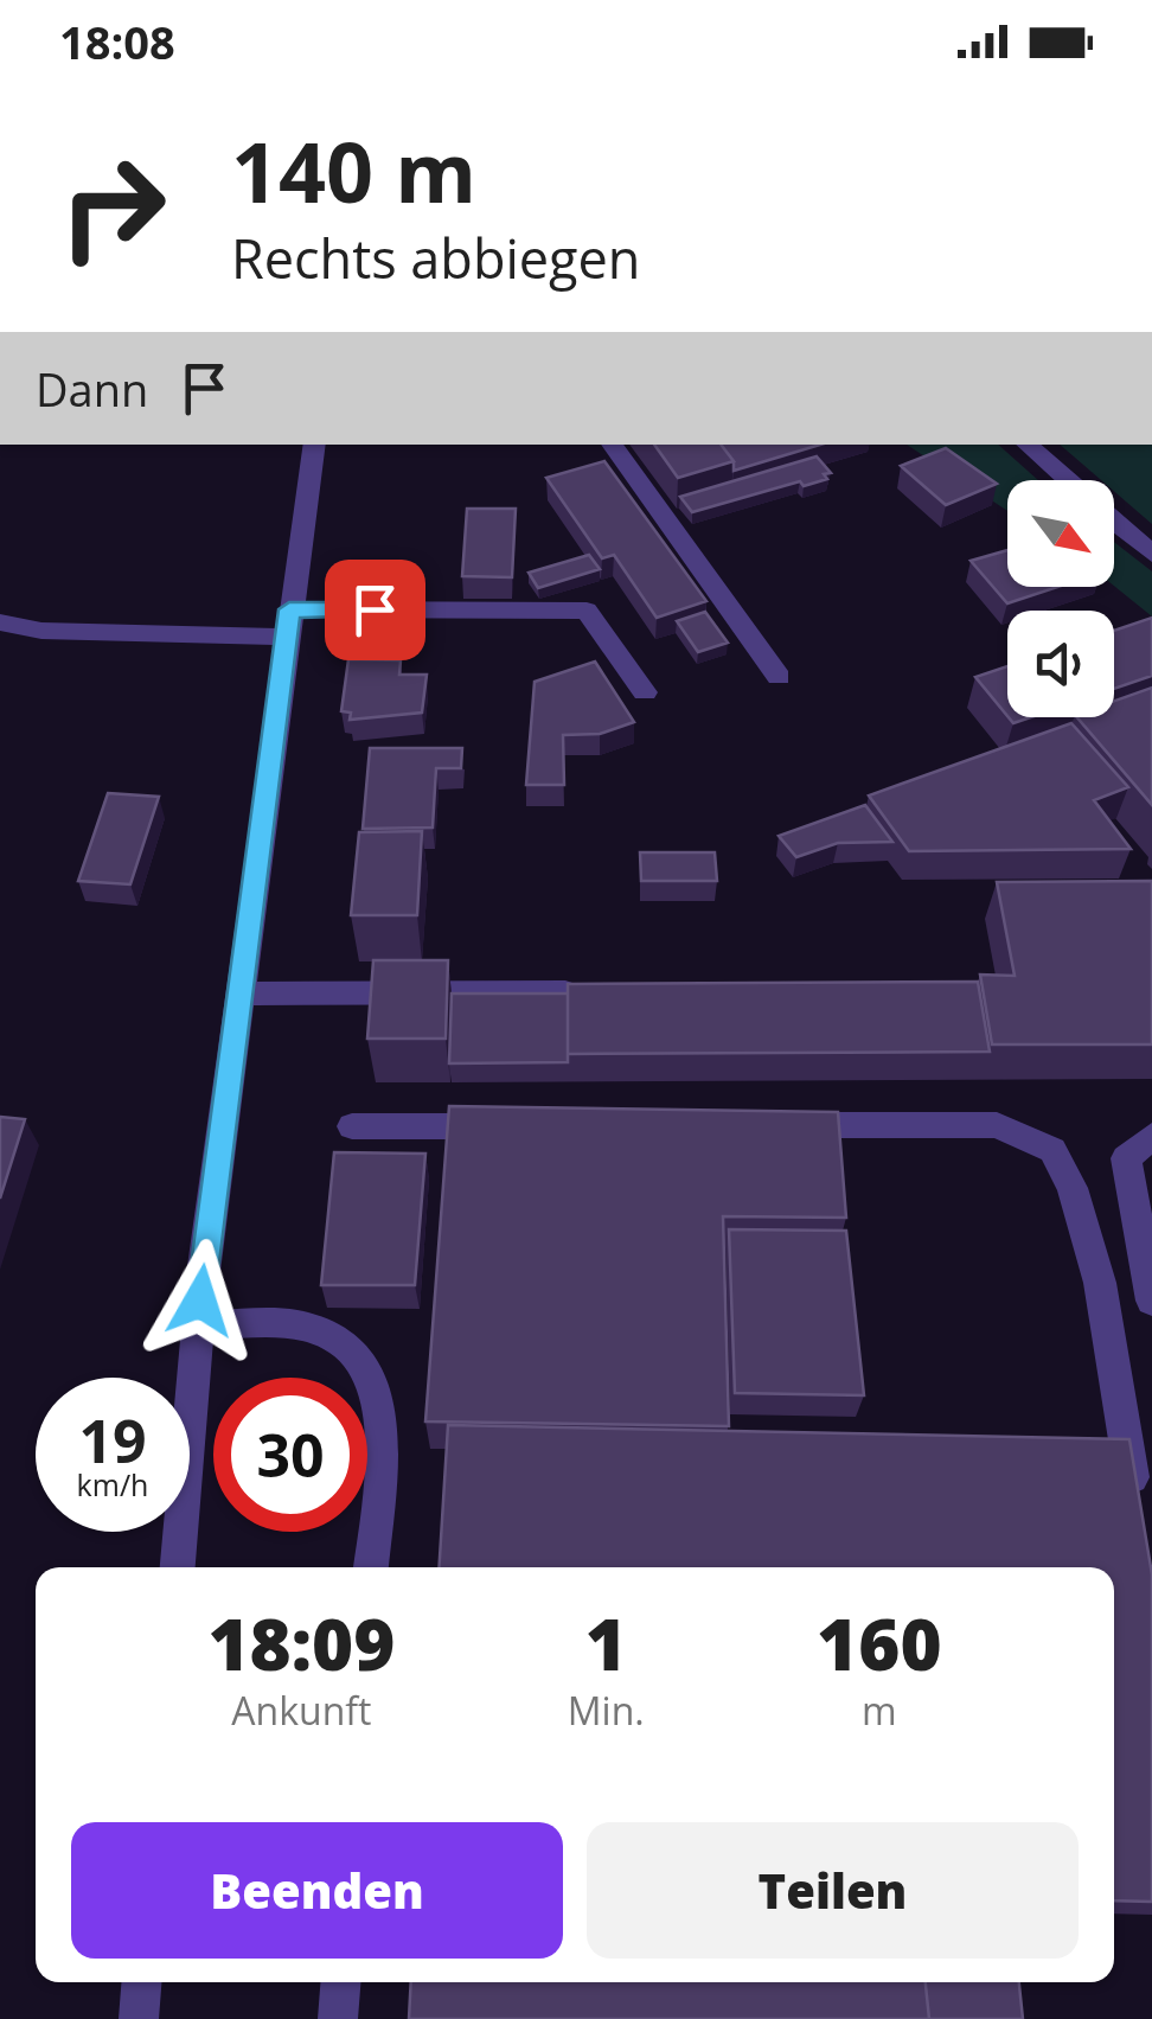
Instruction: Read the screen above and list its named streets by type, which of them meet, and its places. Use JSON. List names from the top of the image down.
{
  "north": "bottom right",
  "page": {
    "status": "18:08",
    "turn": ["140 m", "Rechts abbiegen"],
    "then": "Dann",
    "speed": "19 km/h",
    "limit": "30",
    "eta": [
      "18:09",
      "Ankunft",
      "1",
      "Min.",
      "160",
      "m"
    ],
    "buttons": ["Beenden", "Teilen"]
  }
}
